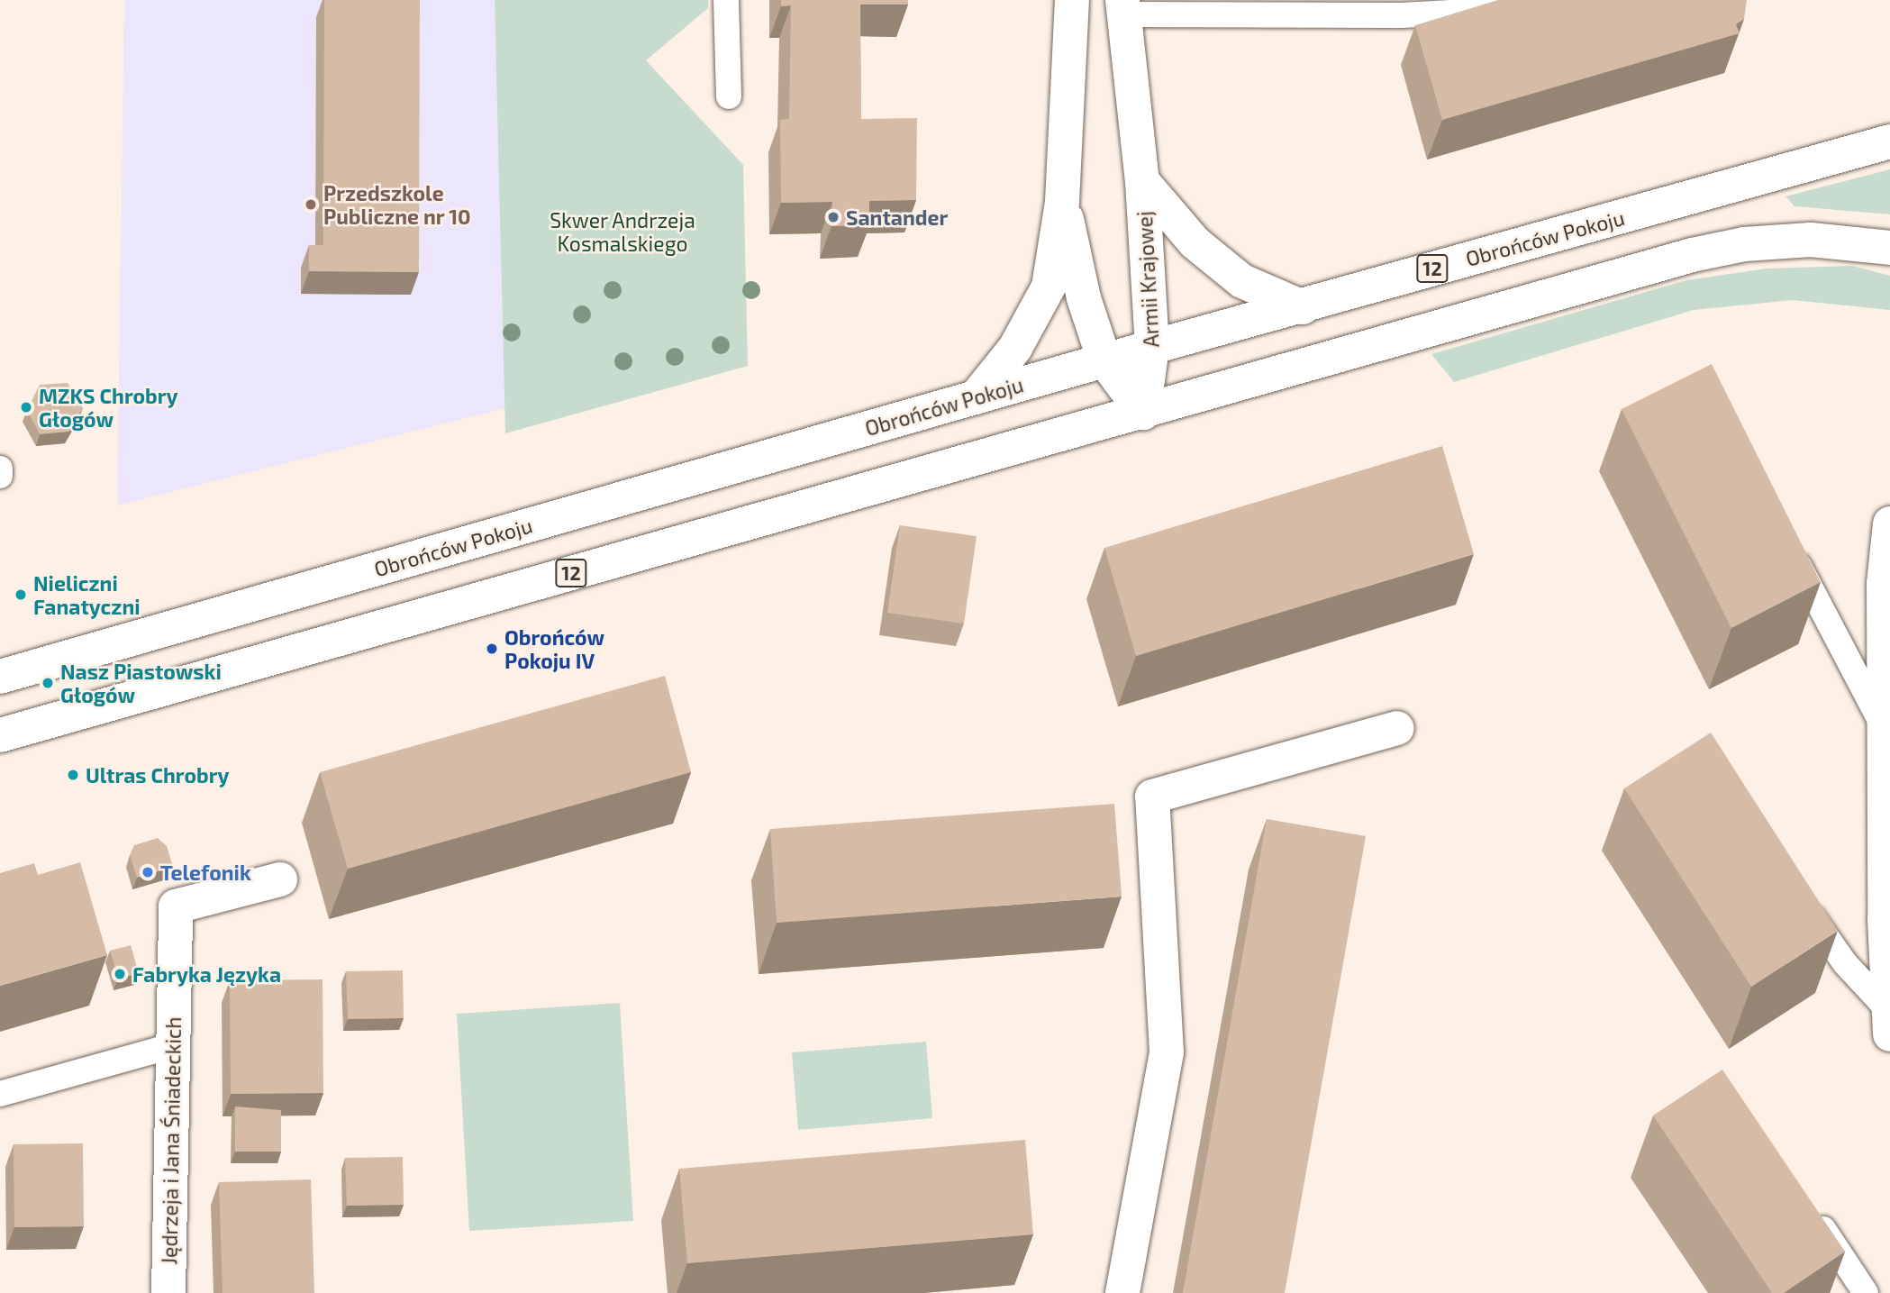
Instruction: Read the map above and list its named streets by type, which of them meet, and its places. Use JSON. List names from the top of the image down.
{
  "streets": {
    "main road": [
      "Obrońców Pokoju",
      "12",
      "Armii Krajowej",
      "Jędrzeja i Jana Śniadeckich"
    ]
  },
  "crossings": [
    ["Obrońców Pokoju", "Armii Krajowej"],
    ["12", "Armii Krajowej"]
  ],
  "parks": ["Skwer Andrzeja Kosmalskiego"],
  "places": [
    "Przedszkole Publiczne nr 10",
    "Santander",
    "MZKS Chrobry Głogów",
    "Nieliczni Fanatyczni",
    "Obrońców Pokoju IV",
    "Nasz Piastowski Głogów",
    "Ultras Chrobry",
    "Telefonik",
    "Fabryka Języka"
  ]
}
